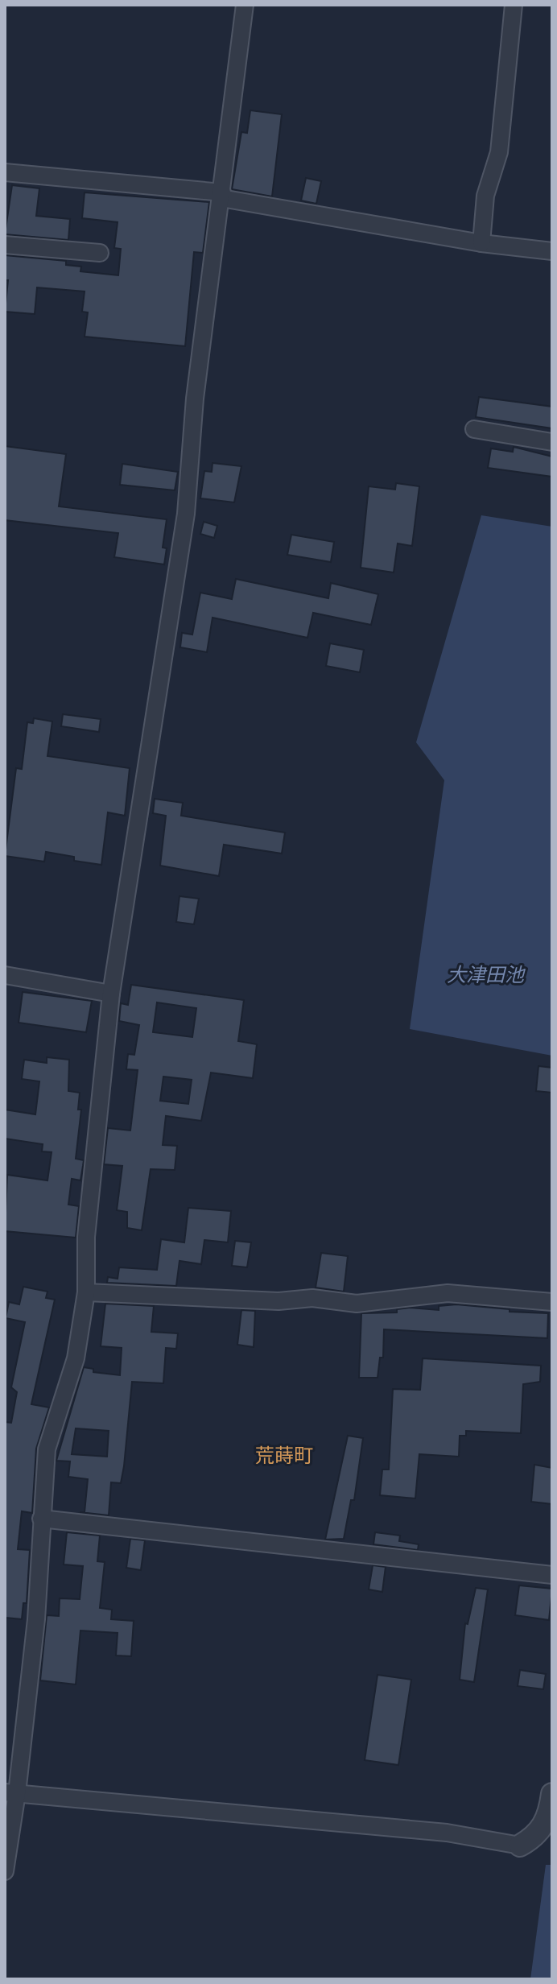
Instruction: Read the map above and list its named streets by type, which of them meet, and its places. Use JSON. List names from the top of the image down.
{
  "districts": ["荒蒔町"],
  "water": ["大津田池"]
}
